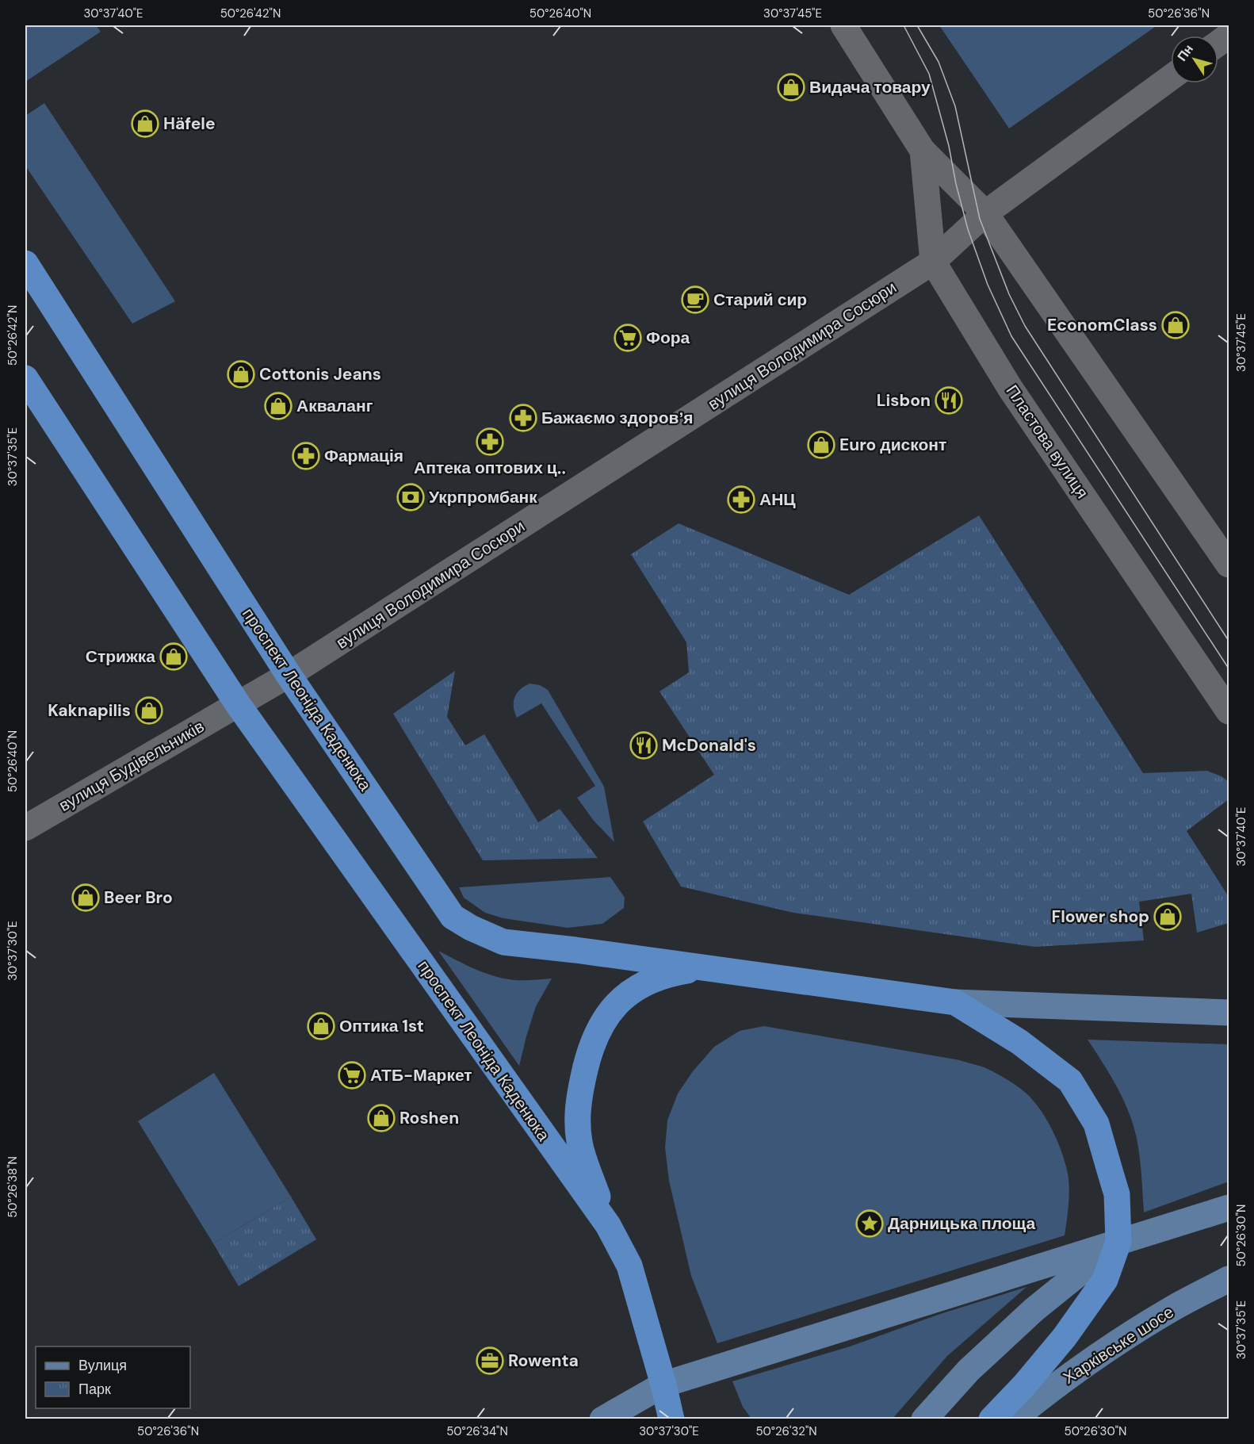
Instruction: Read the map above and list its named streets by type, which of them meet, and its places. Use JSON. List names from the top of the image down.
{
  "streets": {
    "highway": ["проспект Леоніда Каденюка"],
    "main road": ["Харківське шосе"],
    "street": ["вулиця Володимира Сосюри", "Пластова вулиця", "вулиця Будівельників"]
  },
  "crossings": [
    ["вулиця Володимира Сосюри", "Пластова вулиця"],
    ["вулиця Володимира Сосюри", "проспект Леоніда Каденюка"],
    ["вулиця Володимира Сосюри", "вулиця Будівельників"],
    ["проспект Леоніда Каденюка", "вулиця Будівельників"]
  ],
  "places": {
    "shop": [
      "Видача товару",
      "Häfele",
      "EconomClass",
      "Cottonis Jeans",
      "Акваланг",
      "Euro дисконт",
      "Стрижка",
      "Kaknapilis",
      "Beer Bro",
      "Flower shop",
      "Оптика 1st",
      "Roshen"
    ],
    "cafe": ["Старий сир"],
    "supermarket": ["Фора", "АТБ-Маркет"],
    "restaurant": ["Lisbon", "McDonald's"],
    "pharmacy": [
      "Бажаємо здоровʼя",
      "Аптека оптових ц‥",
      "Фармація",
      "АНЦ"
    ],
    "bank": ["Укрпромбанк"],
    "place": ["Дарницька площа"],
    "office": ["Rowenta"]
  },
  "legend": ["Вулиця", "Парк"],
  "north": "top left",
  "coordinates": [
    "30°37'40\"E",
    "50°26'42\"N",
    "50°26'40\"N",
    "30°37'45\"E",
    "50°26'36\"N",
    "30°37'35\"E",
    "30°37'30\"E",
    "50°26'38\"N",
    "50°26'30\"N",
    "50°26'34\"N",
    "50°26'32\"N"
  ]
}
